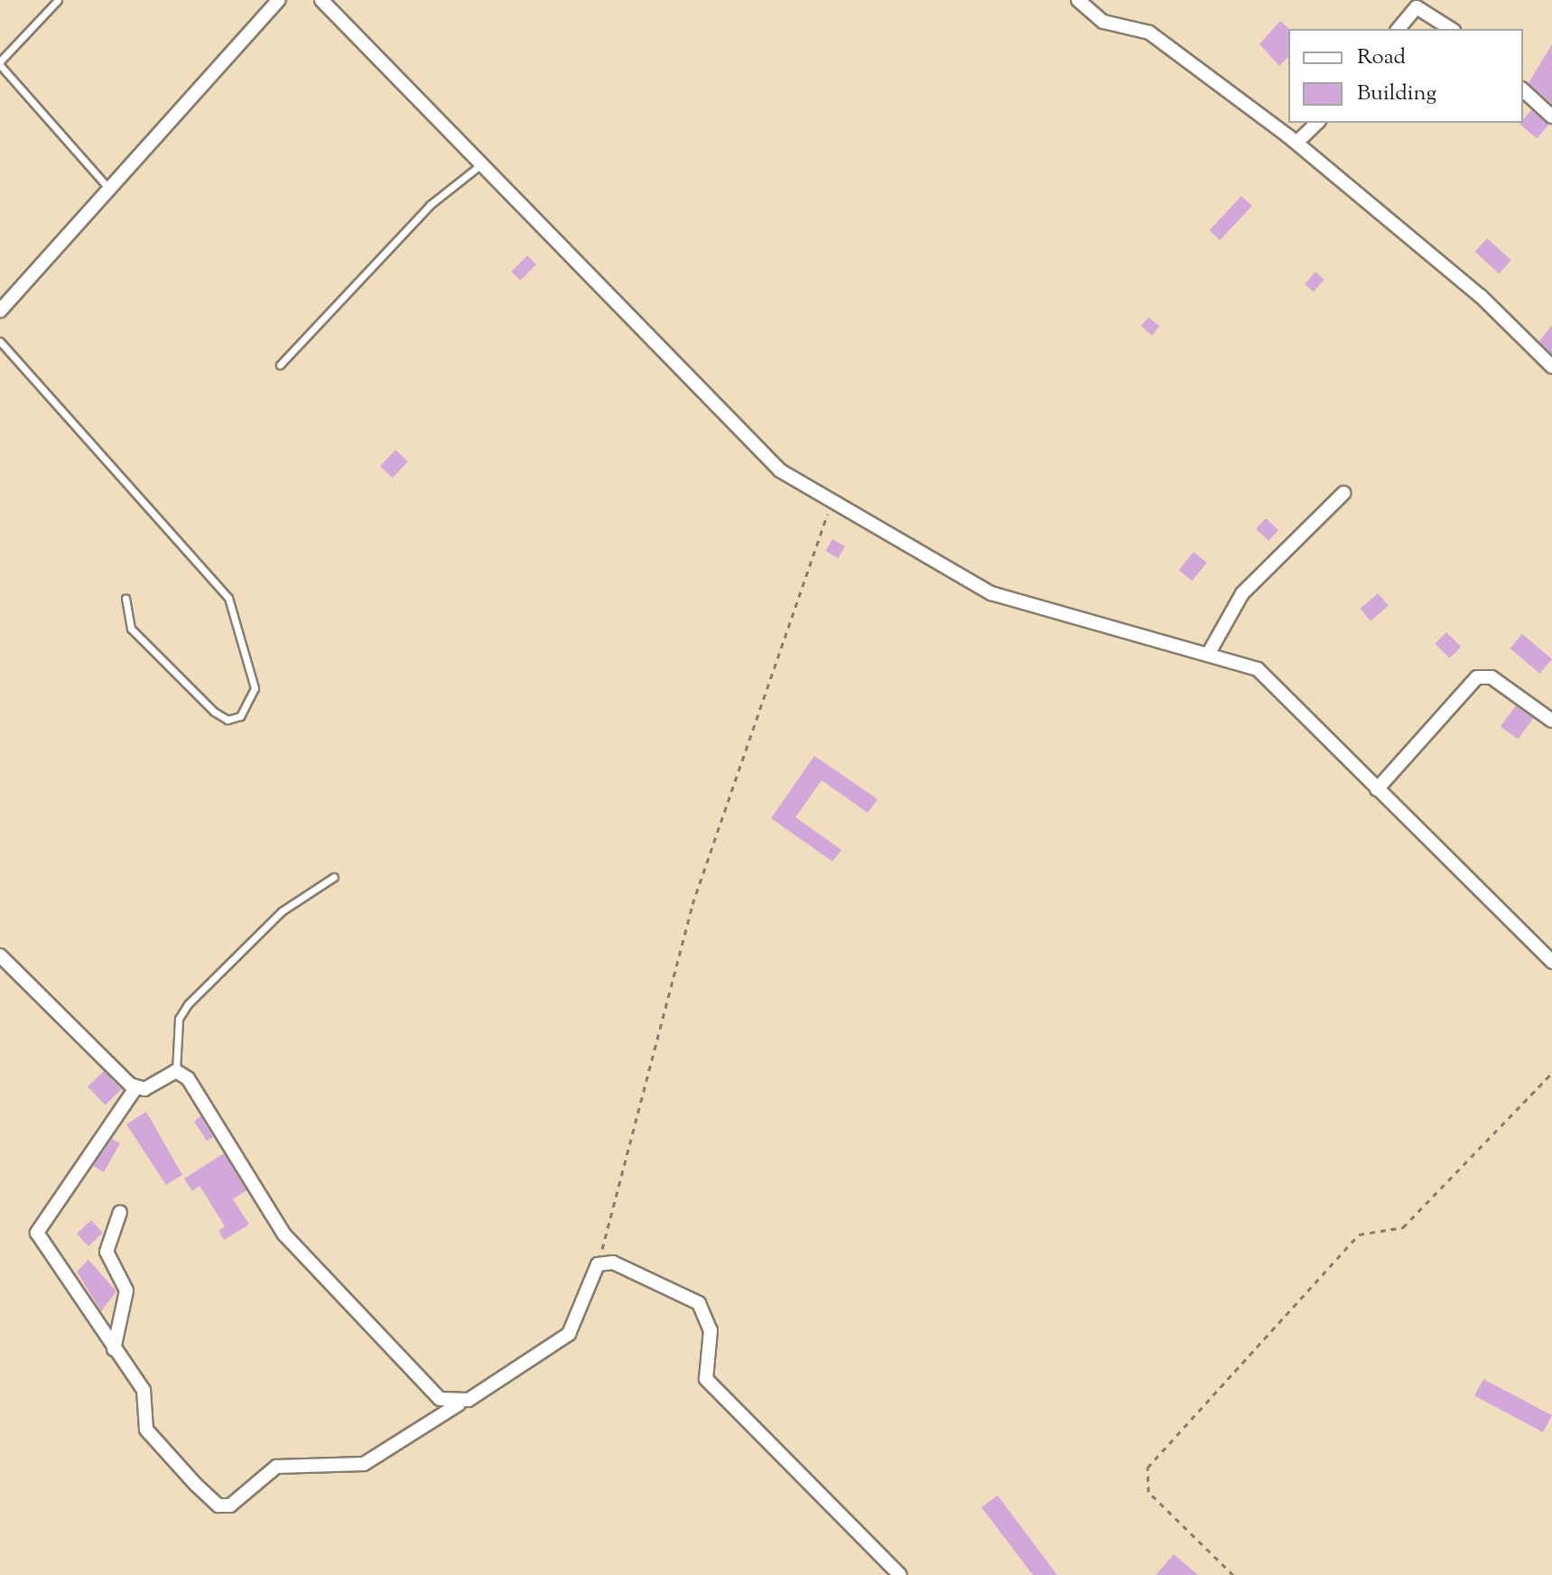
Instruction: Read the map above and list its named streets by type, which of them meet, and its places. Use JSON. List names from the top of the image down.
{
  "legend": ["Road", "Building"]
}
